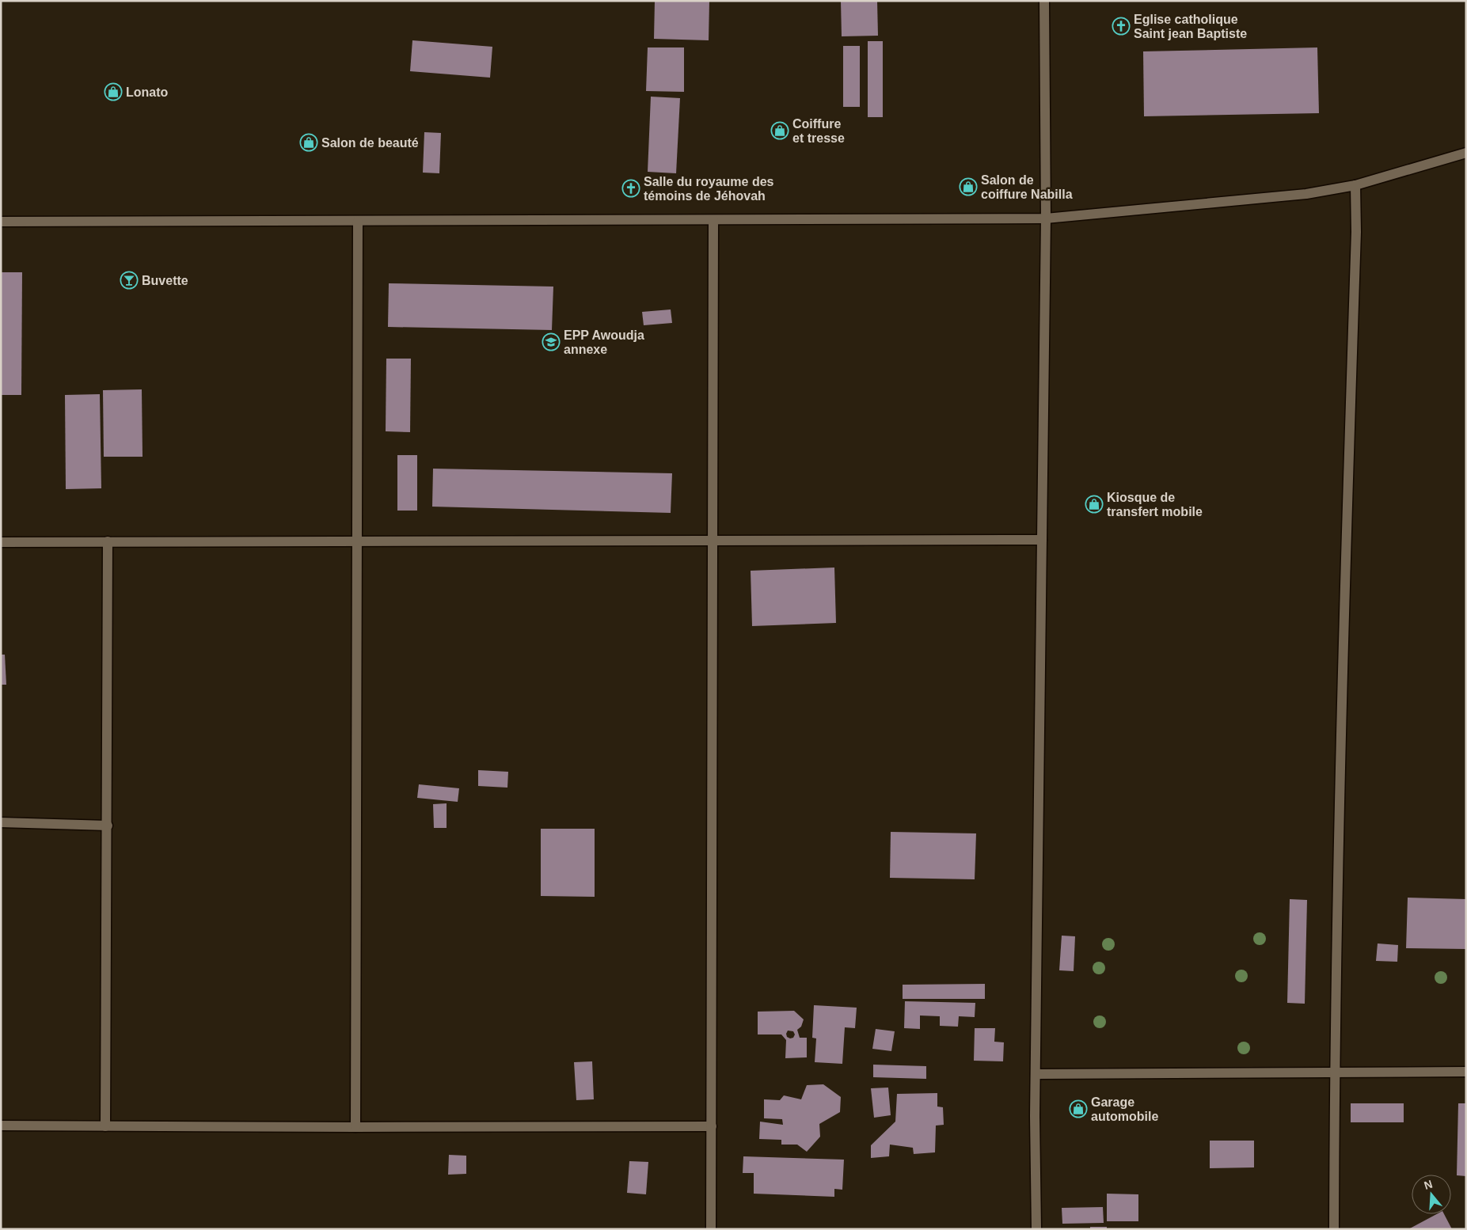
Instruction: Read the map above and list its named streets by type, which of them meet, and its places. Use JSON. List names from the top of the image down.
{
  "places": {
    "church": ["Eglise catholique Saint jean Baptiste", "Salle du royaume des témoins de Jéhovah"],
    "shop": [
      "Lonato",
      "Coiffure et tresse",
      "Salon de beauté",
      "Salon de coiffure Nabilla",
      "Kiosque de transfert mobile",
      "Garage automobile"
    ],
    "bar": ["Buvette"],
    "school or university": ["EPP Awoudja annexe"]
  },
  "north": "top"
}
